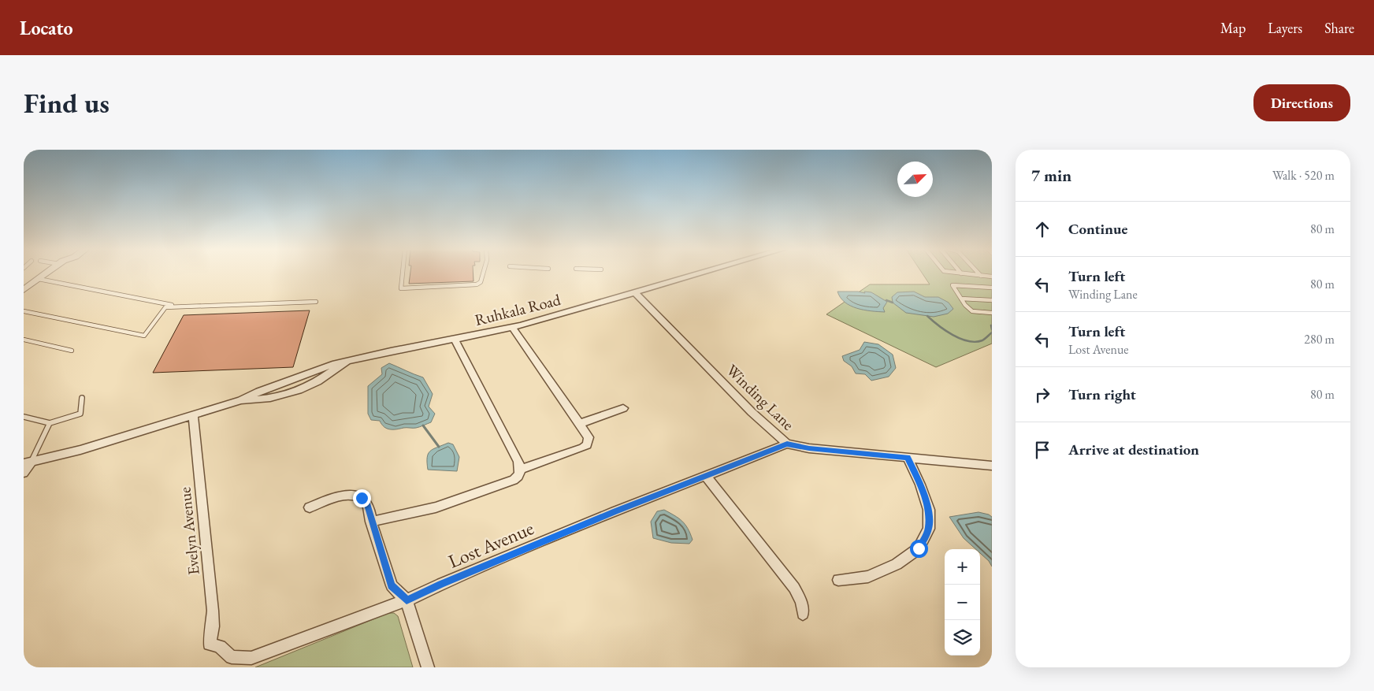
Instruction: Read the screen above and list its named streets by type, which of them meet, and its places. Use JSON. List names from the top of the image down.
{
  "streets": {
    "street": [
      "Ruhkala Road",
      "Winding Lane",
      "Evelyn Avenue",
      "Lost Avenue"
    ]
  },
  "crossings": [
    ["Ruhkala Road", "Winding Lane"],
    ["Ruhkala Road", "Evelyn Avenue"],
    ["Winding Lane", "Lost Avenue"],
    ["Evelyn Avenue", "Lost Avenue"]
  ],
  "north": "top right",
  "page": {
    "header": "Locato",
    "nav": ["Map", "Layers", "Share"],
    "buttons": "Directions",
    "title": "Find us",
    "heading": ["7 min", "Walk · 520 m"],
    "list": [
      ["Continue", "80 m"],
      ["Turn left", "Winding Lane", "80 m"],
      ["Turn left", "Lost Avenue", "280 m"],
      ["Turn right", "80 m"],
      "Arrive at destination"
    ],
    "map_buttons": ["+", "−"]
  }
}
